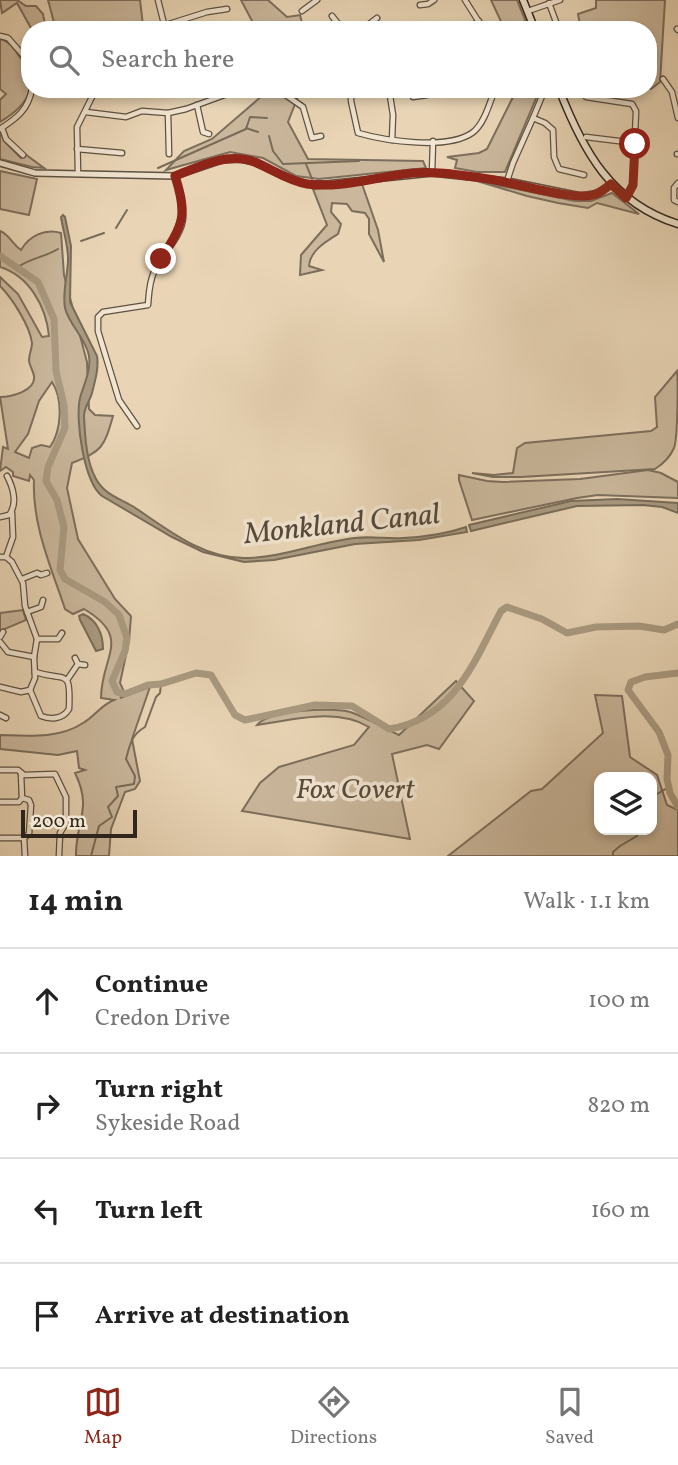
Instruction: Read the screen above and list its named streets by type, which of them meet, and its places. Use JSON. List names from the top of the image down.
{
  "water": ["Monkland Canal"],
  "parks": ["Fox Covert"],
  "scale_bar": "200 m",
  "page": {
    "search": "Search here",
    "scale": "200 m",
    "heading": ["14 min", "Walk · 1.1 km"],
    "list": [
      ["Continue", "Credon Drive", "100 m"],
      ["Turn right", "Sykeside Road", "820 m"],
      ["Turn left", "160 m"],
      "Arrive at destination"
    ],
    "nav": ["Map", "Directions", "Saved"]
  }
}
